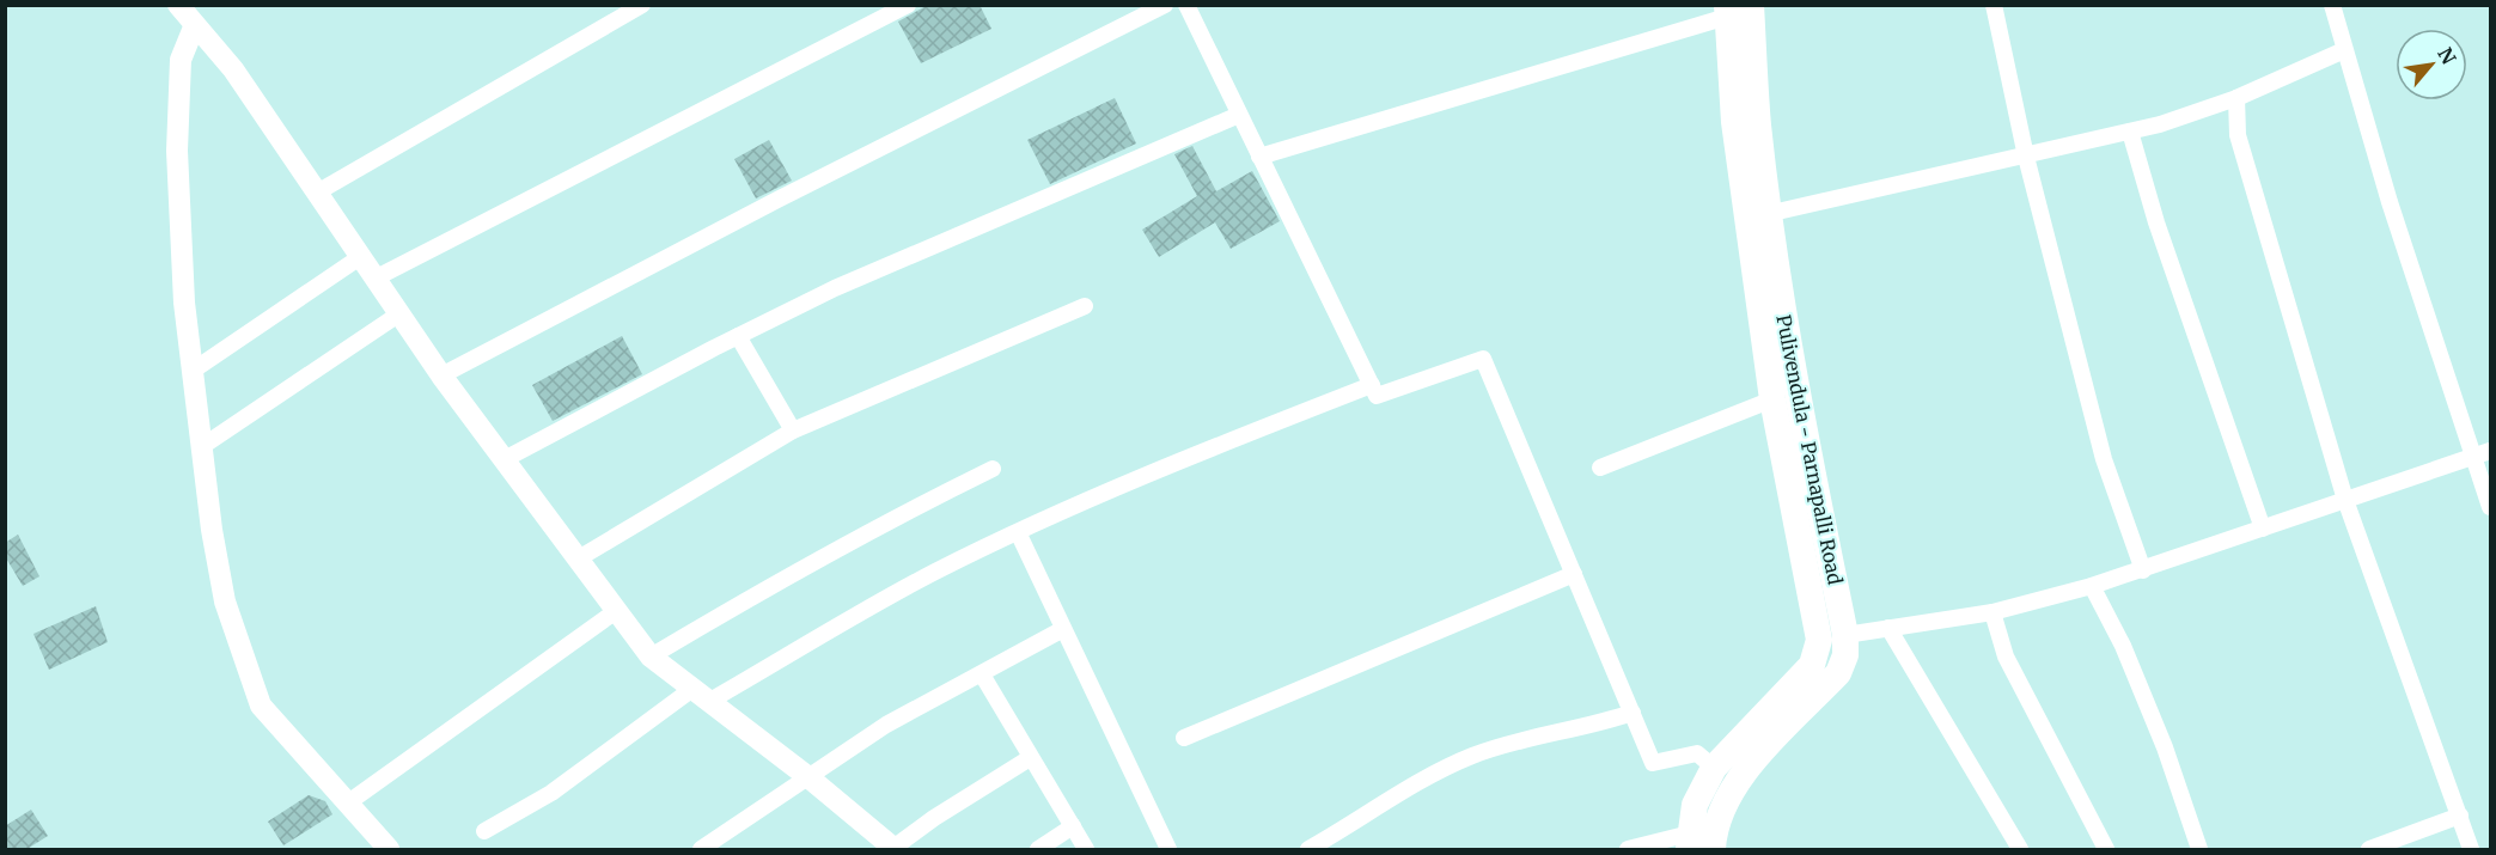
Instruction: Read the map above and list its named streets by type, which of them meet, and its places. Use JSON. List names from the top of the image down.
{
  "streets": {
    "main road": ["Pulivendula - Parnapalli Road"]
  },
  "north": "top right"
}
